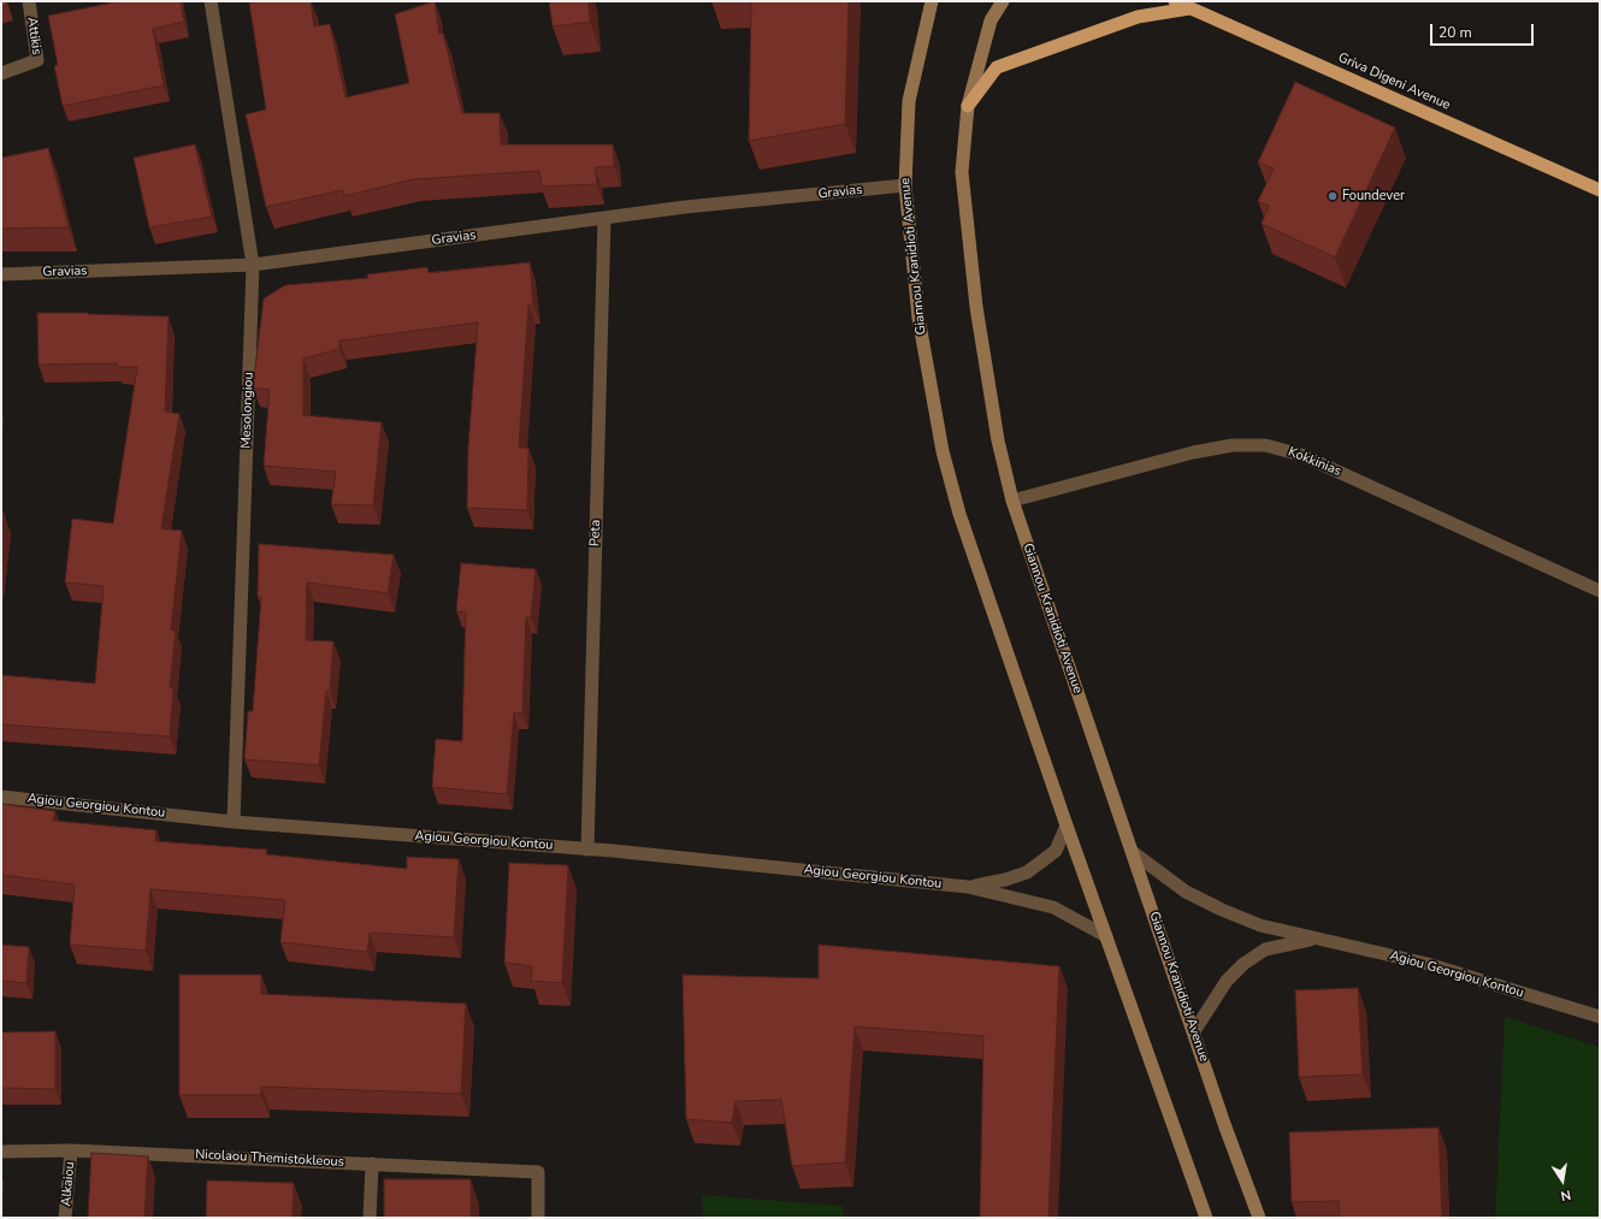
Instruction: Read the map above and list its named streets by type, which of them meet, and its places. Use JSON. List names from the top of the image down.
{
  "streets": {
    "highway": ["Griva Digeni Avenue"],
    "main road": ["Giannou Kranidioti Avenue"],
    "street": [
      "Attikis",
      "Gravias",
      "Mesolongiou",
      "Kokkinias",
      "Peta",
      "Agiou Georgiou Kontou",
      "Nicolaou Themistokleous",
      "Alkaiou"
    ]
  },
  "crossings": [
    ["Gravias", "Giannou Kranidioti Avenue"],
    ["Gravias", "Mesolongiou"],
    ["Gravias", "Peta"],
    ["Giannou Kranidioti Avenue", "Kokkinias"],
    ["Giannou Kranidioti Avenue", "Agiou Georgiou Kontou"],
    ["Mesolongiou", "Agiou Georgiou Kontou"],
    ["Peta", "Agiou Georgiou Kontou"],
    ["Nicolaou Themistokleous", "Alkaiou"]
  ],
  "places": ["Foundever"],
  "scale_bar": "20 m",
  "north": "bottom"
}
